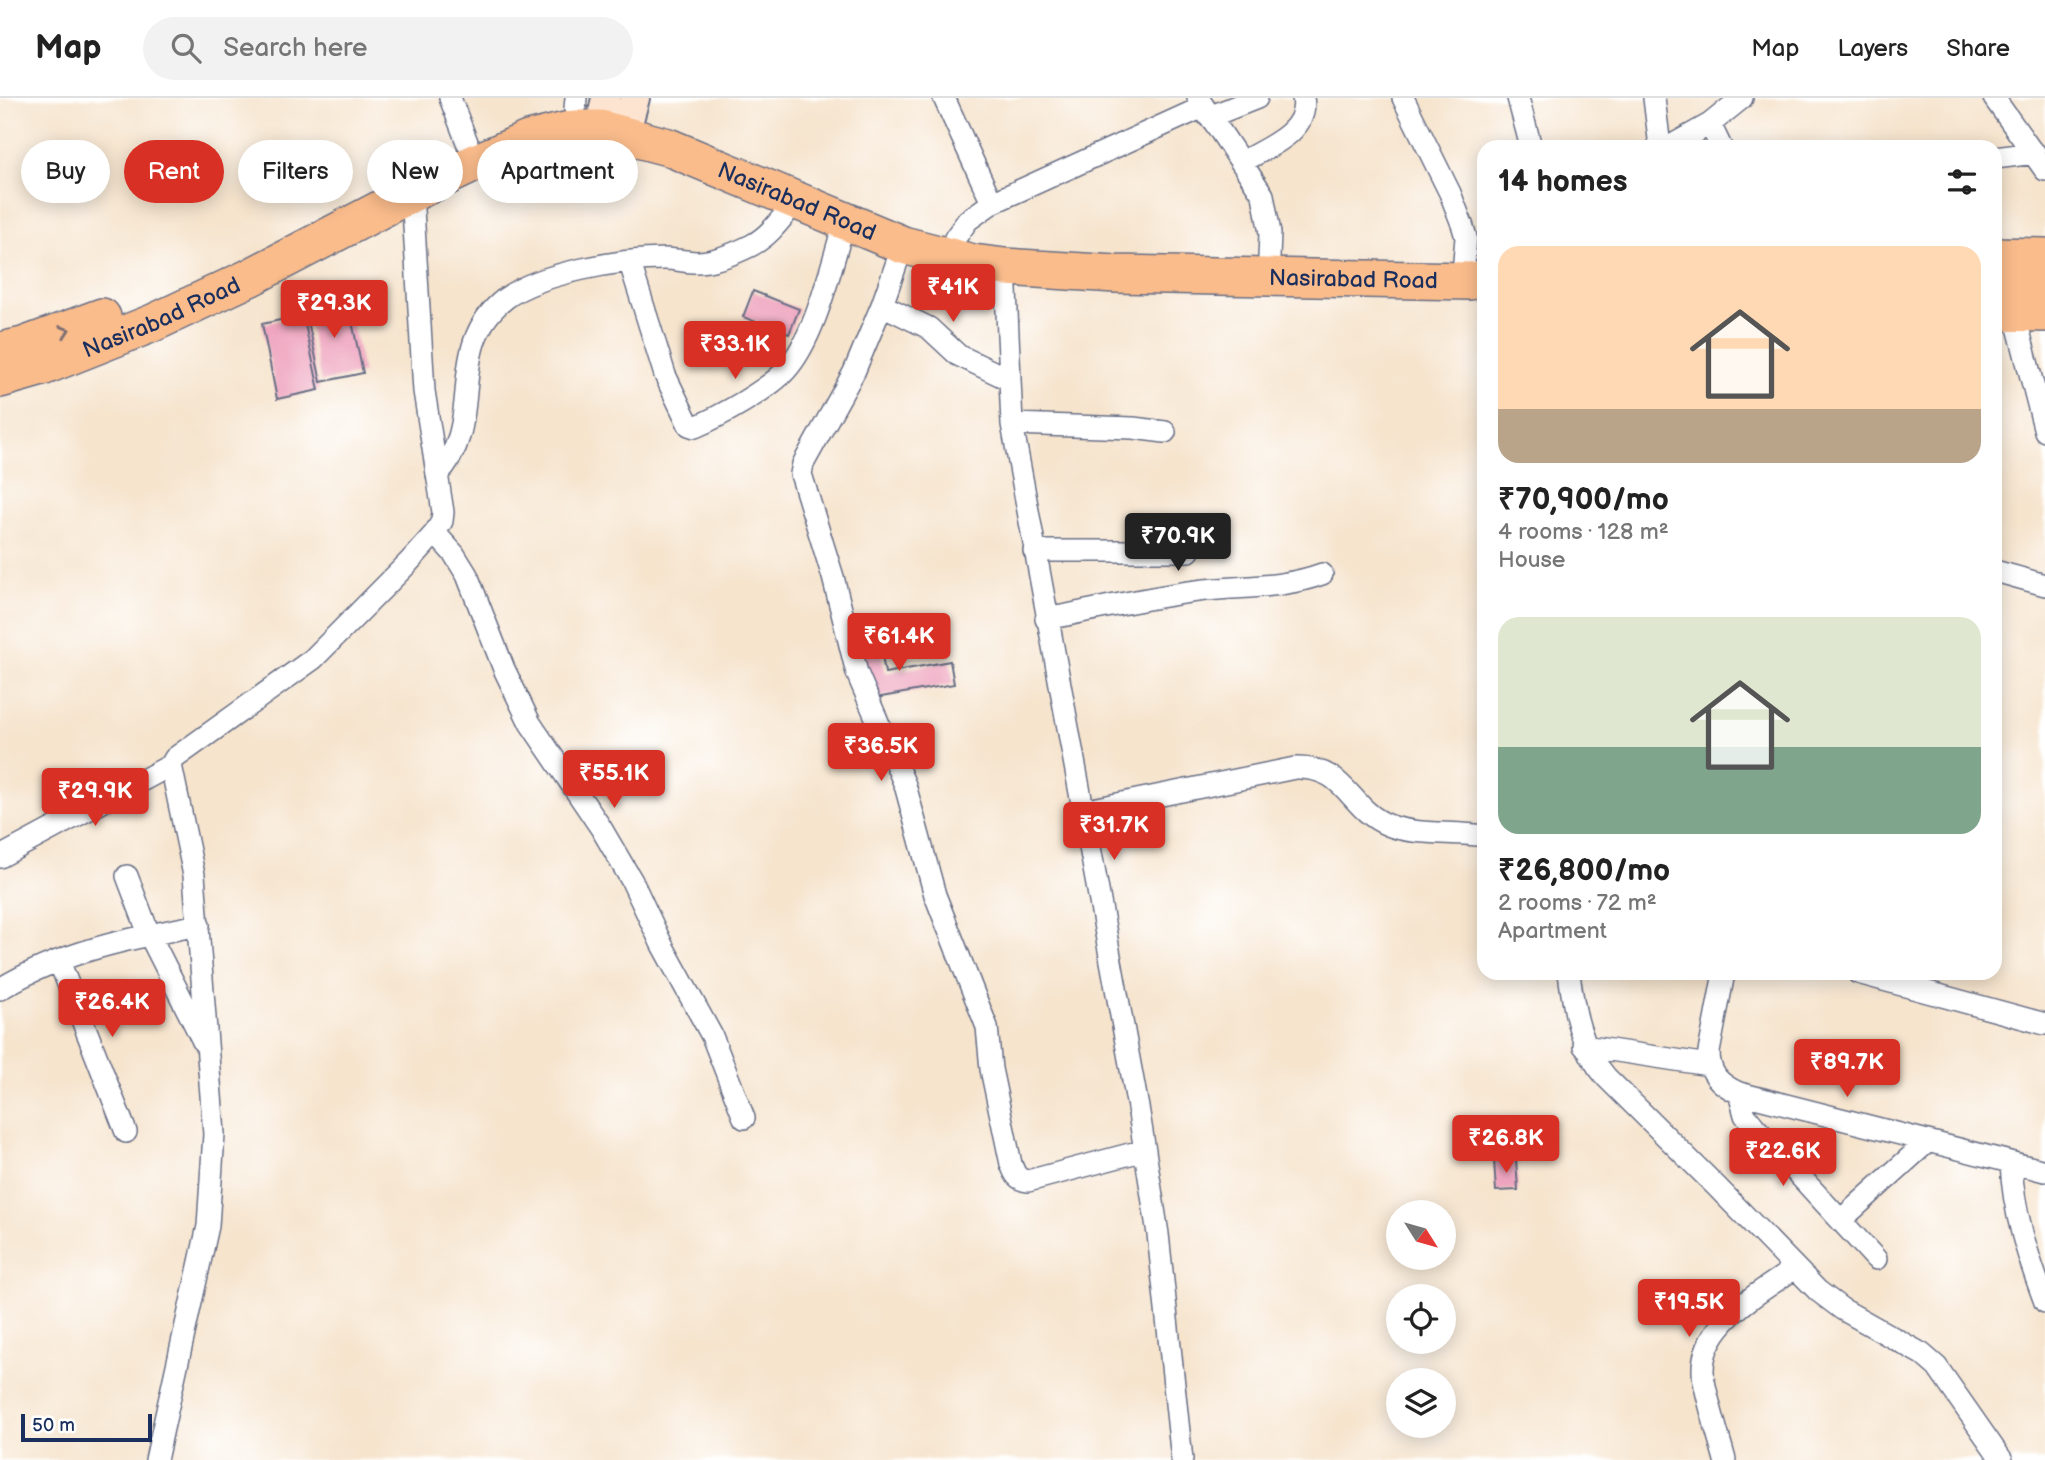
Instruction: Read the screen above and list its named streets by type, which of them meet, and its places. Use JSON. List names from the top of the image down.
{
  "streets": {
    "highway": ["Nasirabad Road"]
  },
  "scale_bar": "50 m",
  "north": "bottom right",
  "page": {
    "header": "Map",
    "search": "Search here",
    "nav": ["Map", "Layers", "Share"],
    "chip": [
      "Buy",
      "Rent",
      "Filters",
      "New",
      "Apartment"
    ],
    "heading": "14 homes",
    "list": [
      {
        "name": "₹70,900/mo",
        "note": "4 rooms · 128 m² · House"
      },
      {
        "name": "₹26,800/mo",
        "note": "2 rooms · 72 m² · Apartment"
      }
    ],
    "price": [
      "₹41K",
      "₹29.3K",
      "₹33.1K",
      "₹70.9K",
      "₹61.4K",
      "₹36.5K",
      "₹55.1K",
      "₹29.9K",
      "₹31.7K",
      "₹26.4K",
      "₹89.7K",
      "₹26.8K",
      "₹22.6K",
      "₹19.5K"
    ],
    "scale": "50 m"
  }
}
